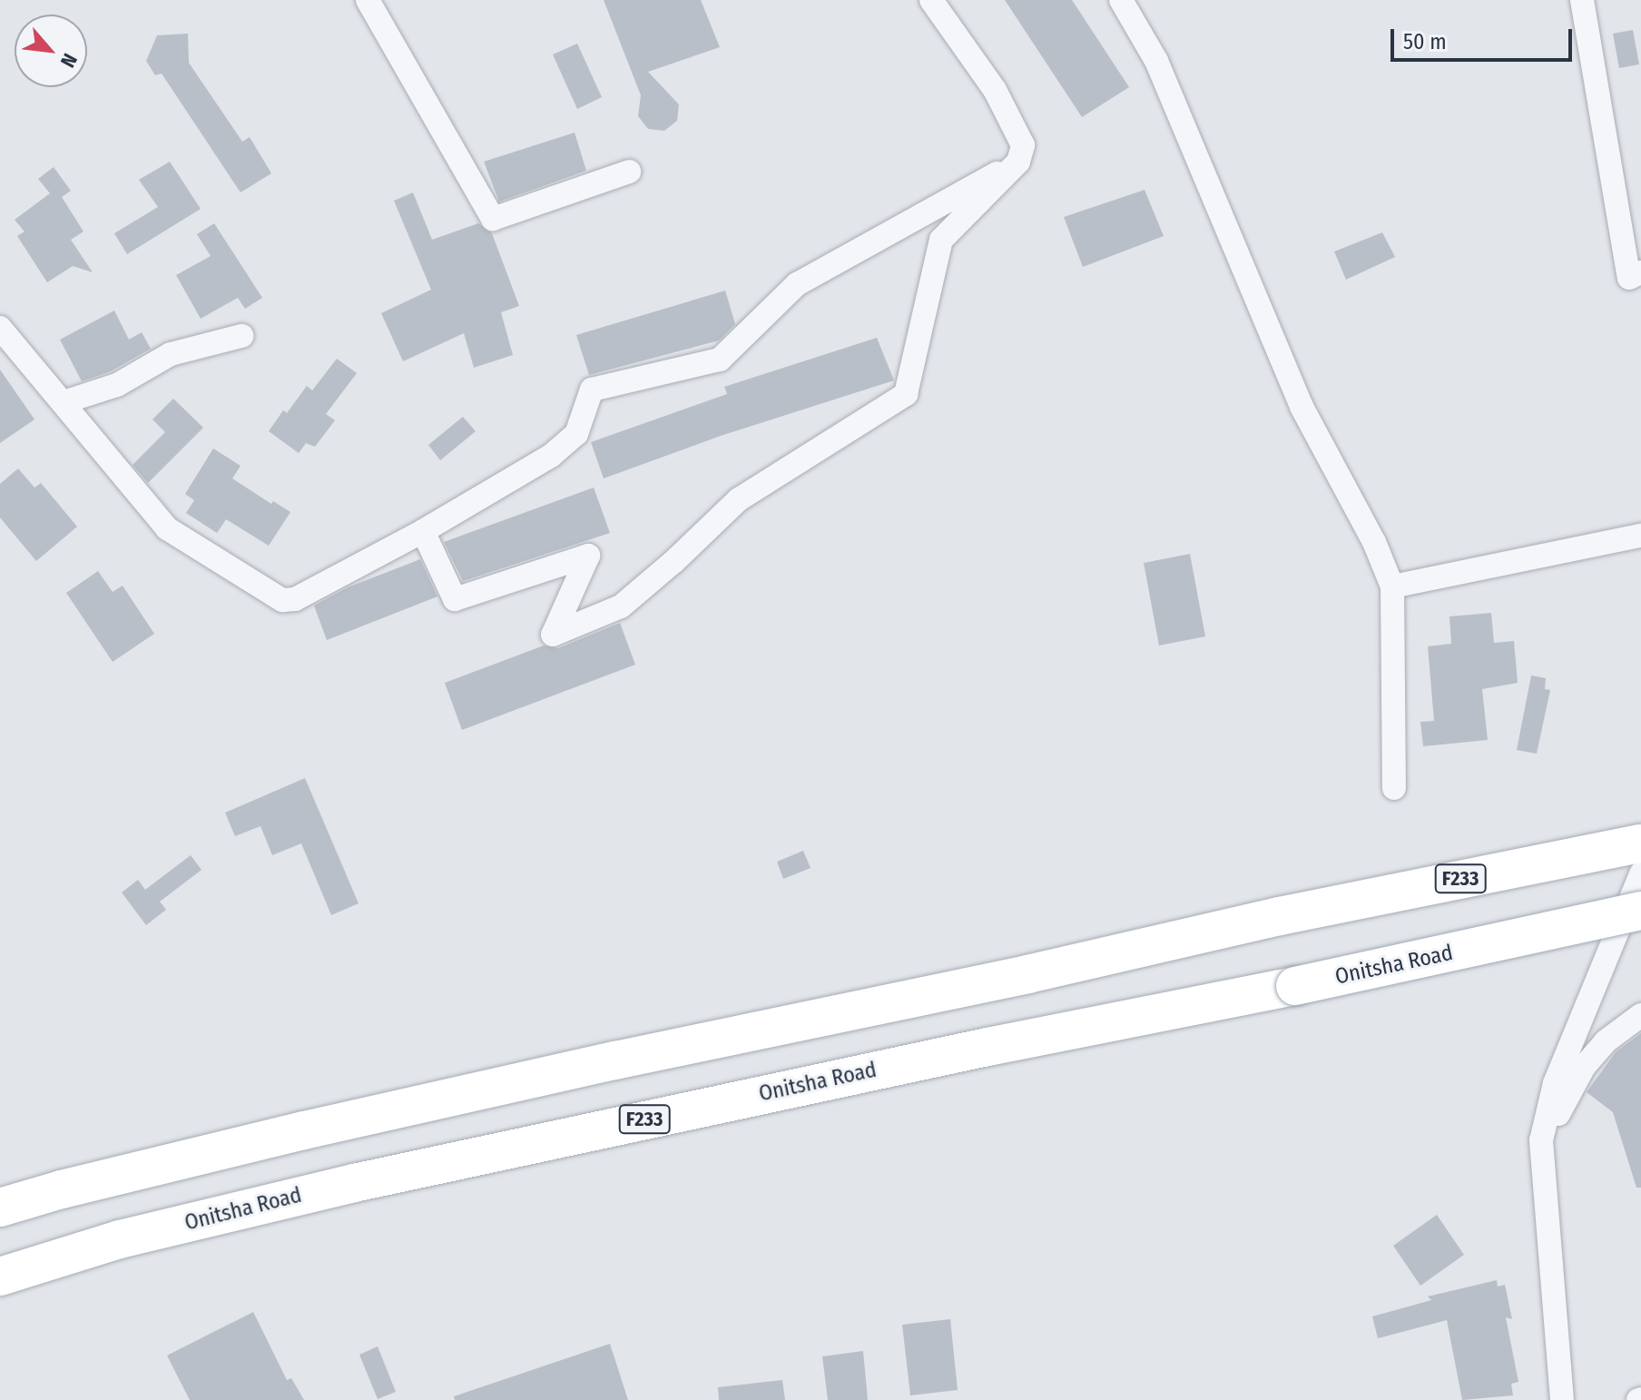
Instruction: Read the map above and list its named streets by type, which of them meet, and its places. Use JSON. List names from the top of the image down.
{
  "streets": {
    "main road": ["F233", "Onitsha Road"]
  },
  "scale_bar": "50 m",
  "north": "bottom right"
}
